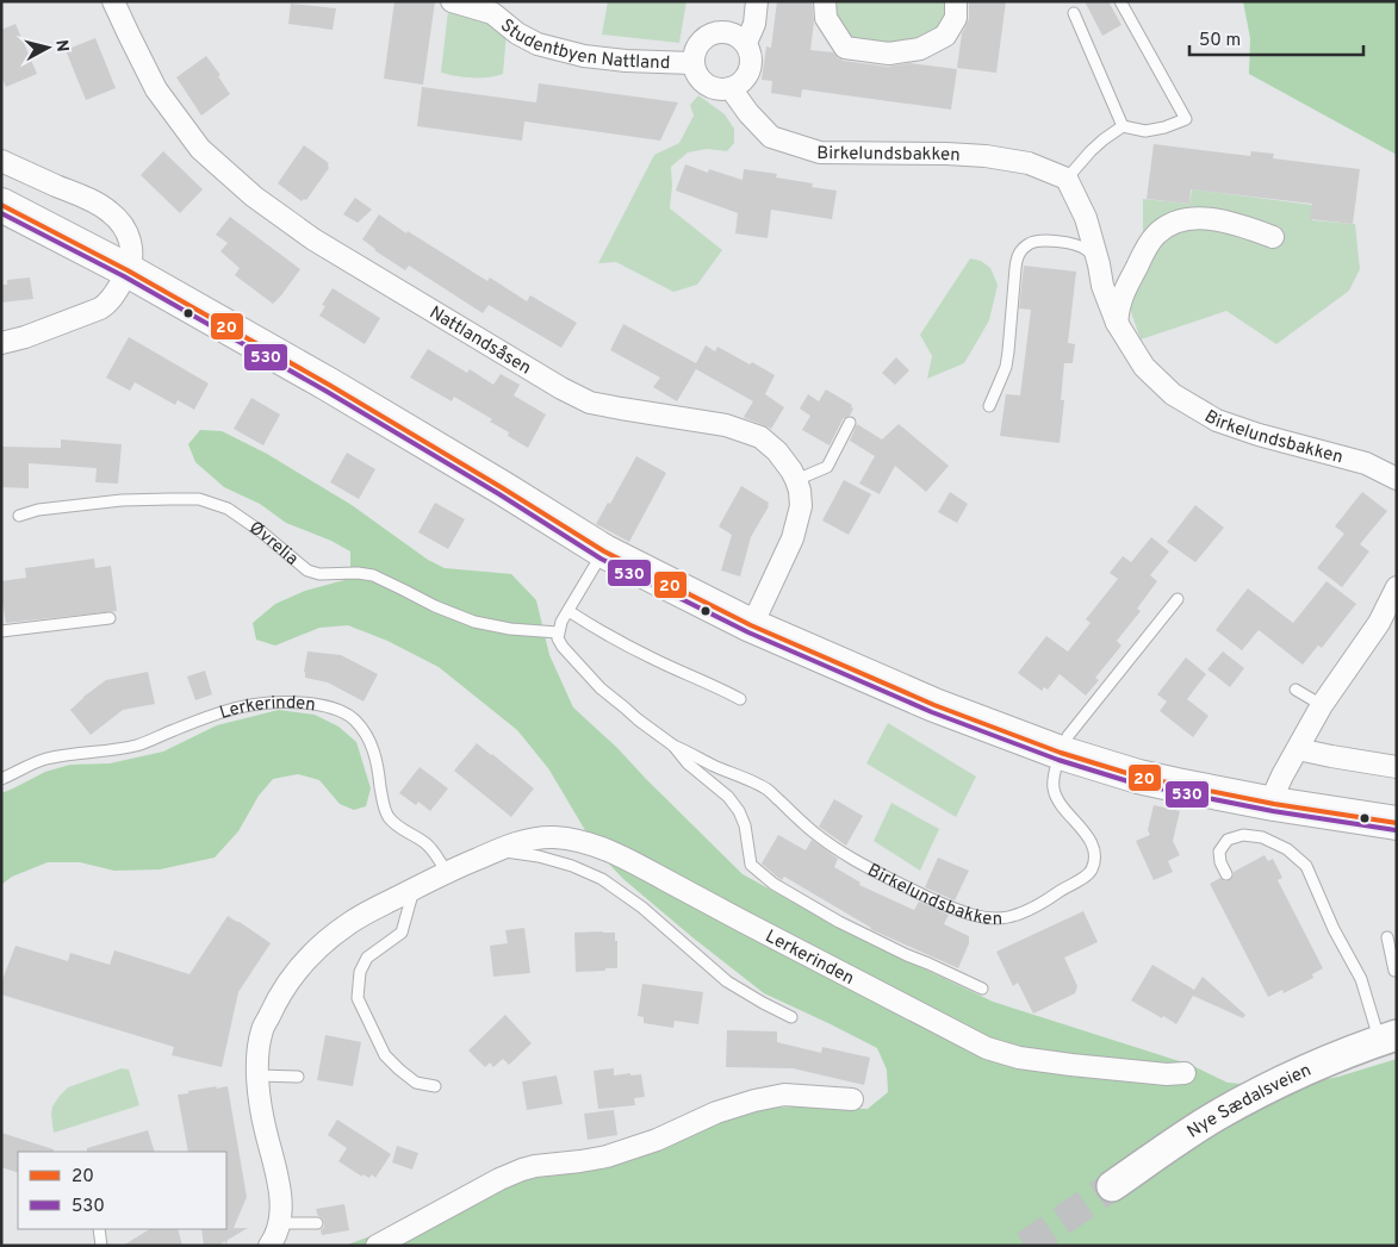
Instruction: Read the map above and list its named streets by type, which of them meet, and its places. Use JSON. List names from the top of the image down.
{
  "streets": {
    "main road": ["Nye Sædalsveien"],
    "street": [
      "Studentbyen Nattland",
      "Birkelundsbakken",
      "Nattlandsåsen",
      "Lerkerinden"
    ],
    "lane": ["Øvrelia"]
  },
  "crossings": [
    ["Studentbyen Nattland", "Birkelundsbakken"],
    ["Birkelundsbakken", "Øvrelia"]
  ],
  "lines": ["transit line 20", "transit line 530"],
  "legend": ["20", "530"],
  "scale_bar": "50 m",
  "north": "right"
}
